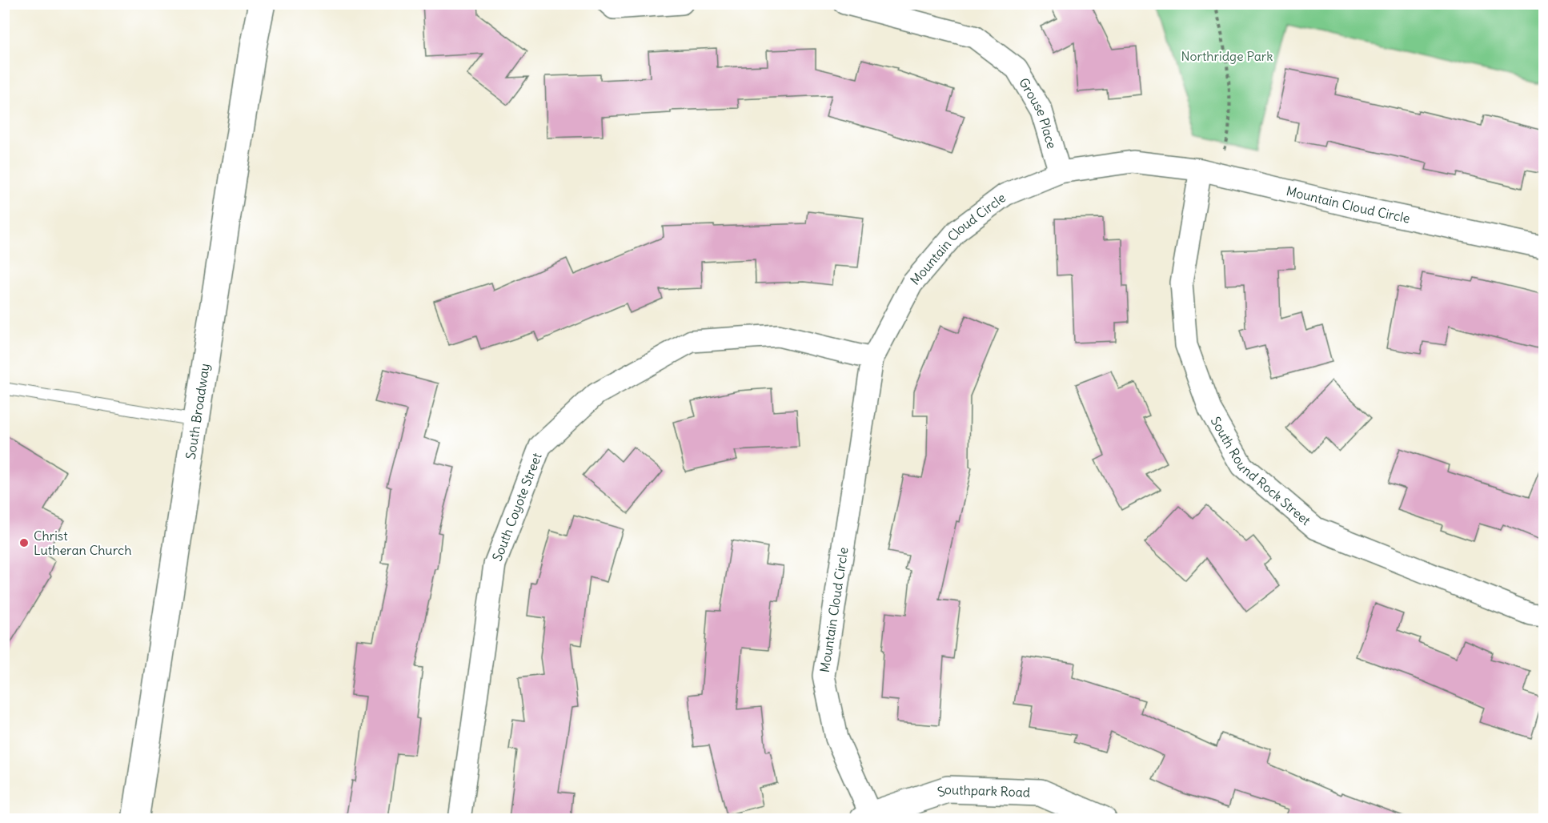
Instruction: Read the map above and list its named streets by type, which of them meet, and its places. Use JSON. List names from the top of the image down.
{
  "streets": {
    "main road": ["South Broadway", "Southpark Road"],
    "street": [
      "Grouse Place",
      "Mountain Cloud Circle",
      "South Round Rock Street",
      "South Coyote Street"
    ]
  },
  "crossings": [
    ["Grouse Place", "Mountain Cloud Circle"],
    ["Mountain Cloud Circle", "South Round Rock Street"],
    ["Mountain Cloud Circle", "South Coyote Street"],
    ["Mountain Cloud Circle", "Southpark Road"]
  ],
  "parks": ["Northridge Park"],
  "places": ["Christ Lutheran Church"]
}
